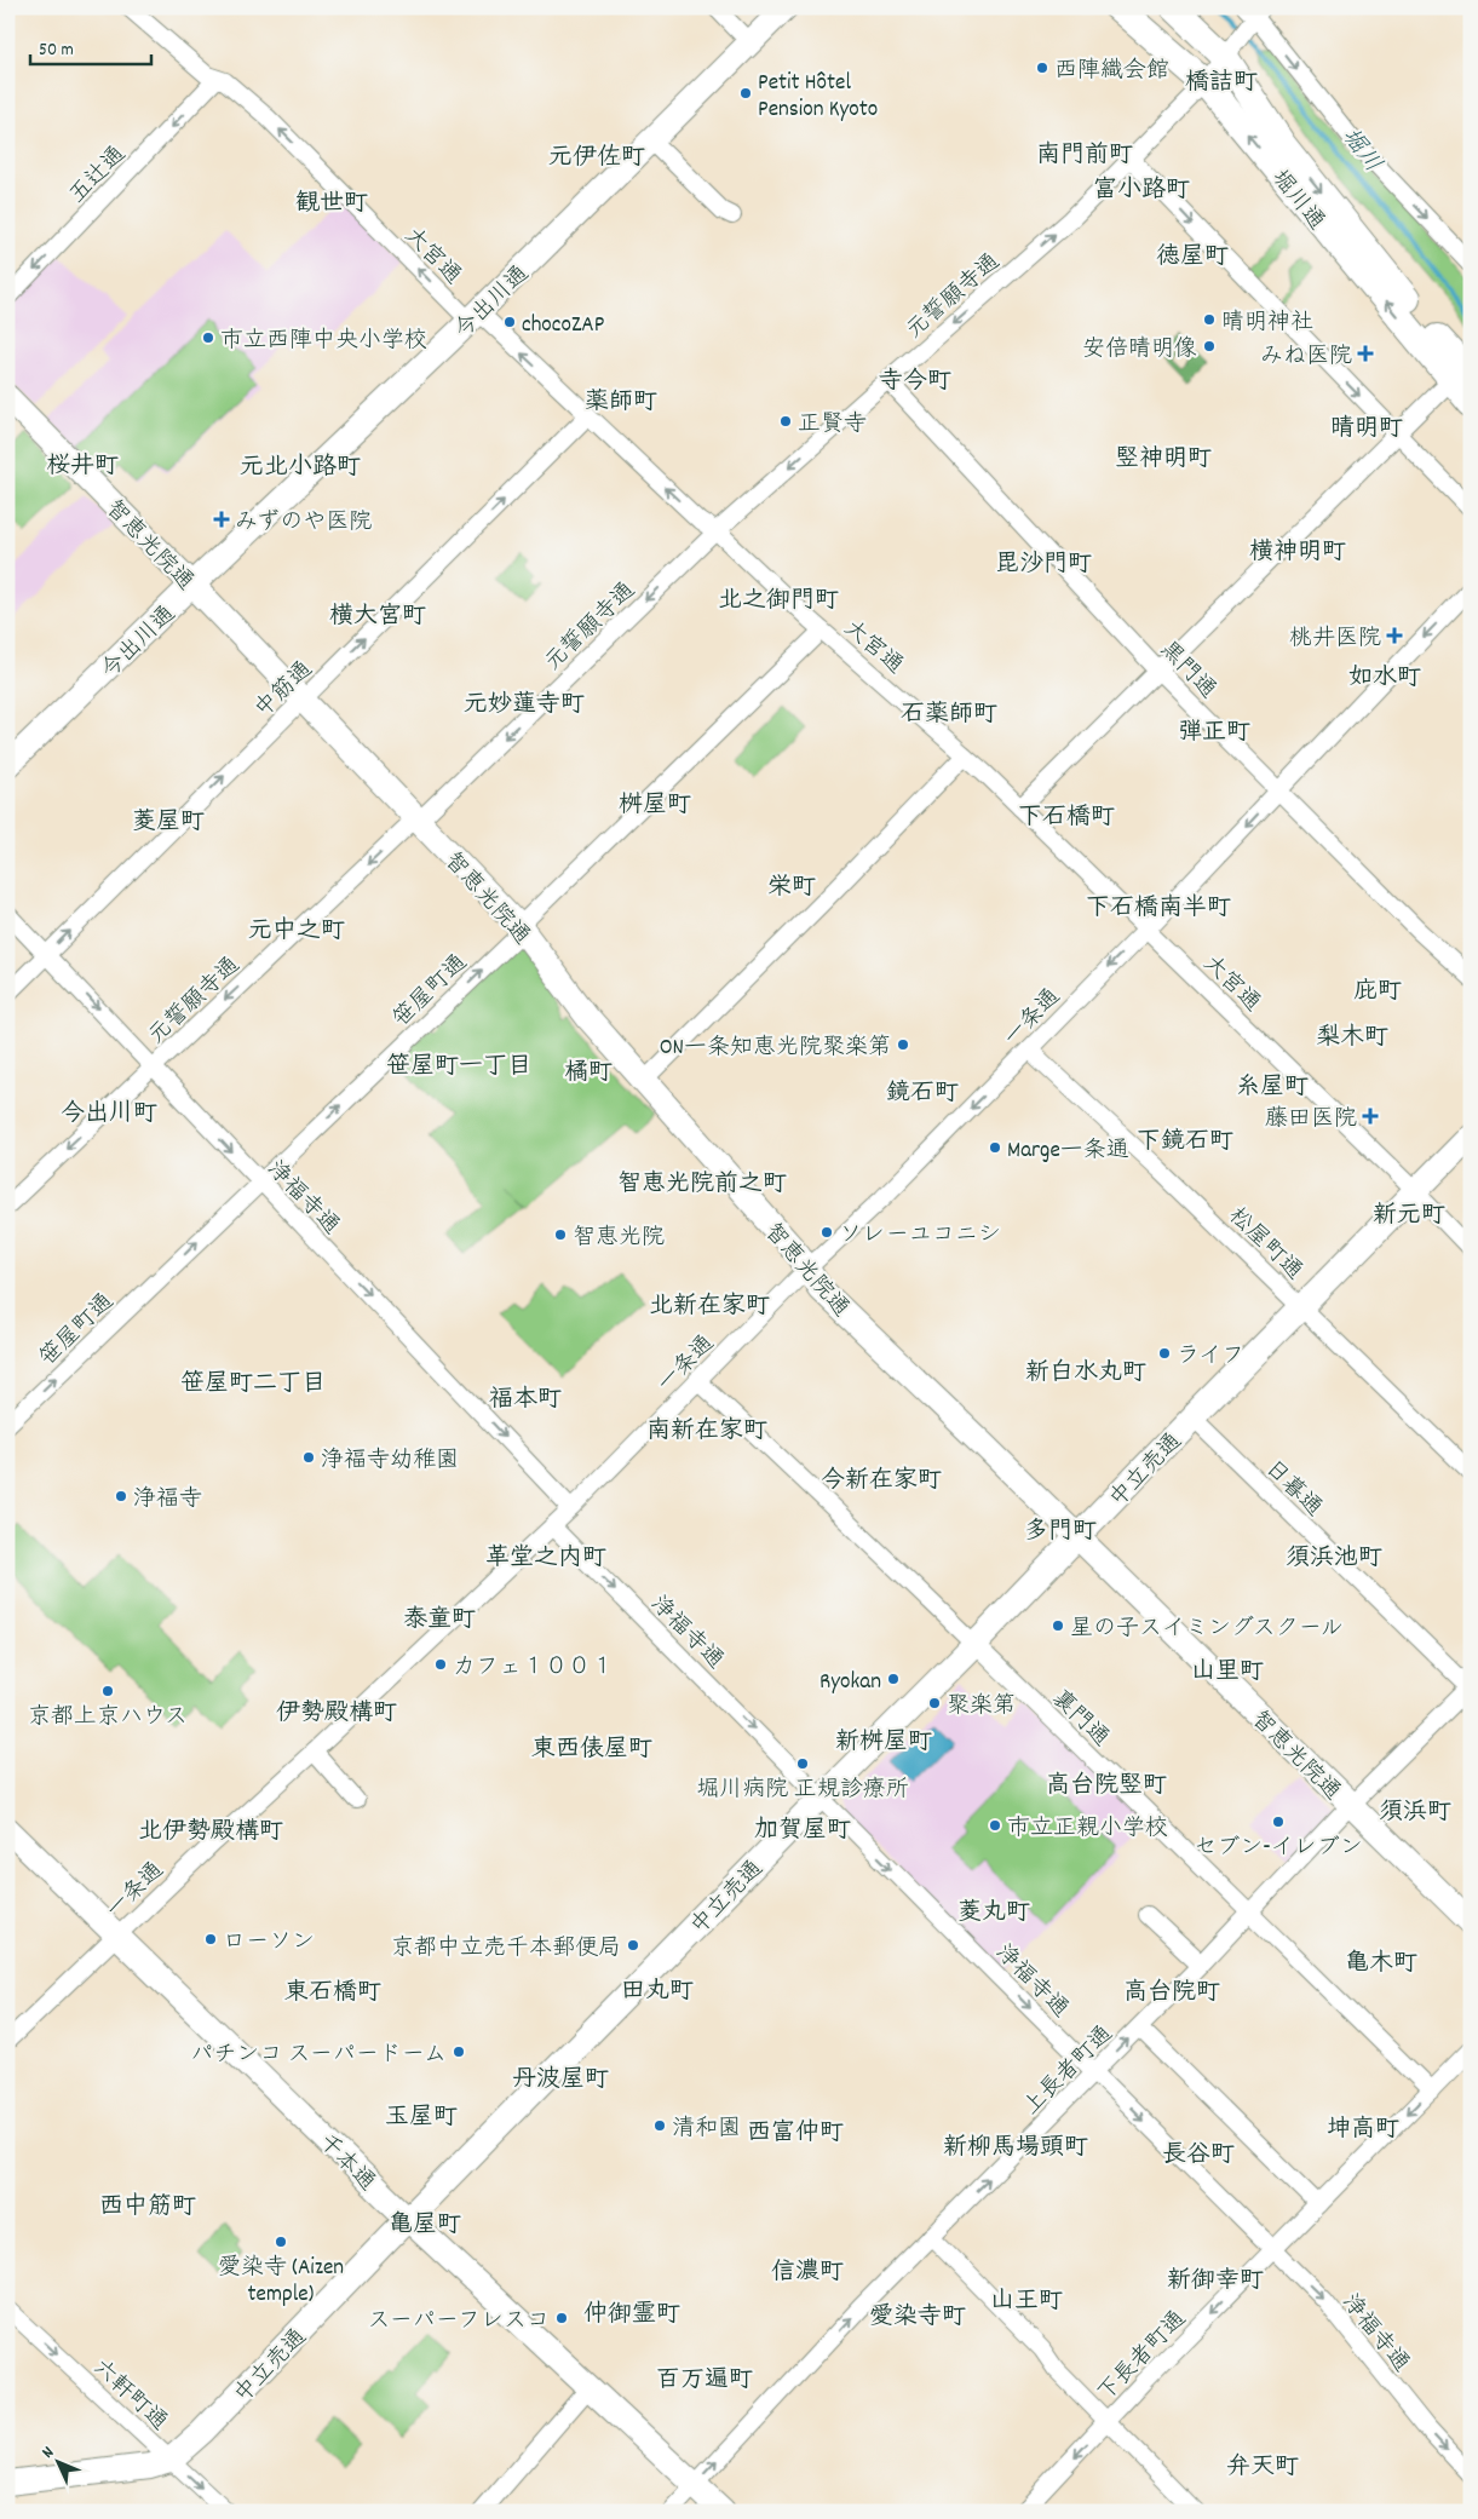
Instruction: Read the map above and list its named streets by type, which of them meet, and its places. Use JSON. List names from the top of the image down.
{
  "streets": {
    "main road": ["堀川通"],
    "street": [
      "五辻通",
      "大宮通",
      "元誓願寺通",
      "今出川通",
      "智恵光院通",
      "黒門通",
      "中筋通",
      "笹屋町通",
      "一条通",
      "浄福寺通",
      "松屋町通",
      "中立売通",
      "日暮通",
      "裏門通",
      "上長者町通",
      "千本通",
      "下長者町通",
      "六軒町通"
    ]
  },
  "crossings": [
    ["五辻通", "大宮通"],
    ["堀川通", "元誓願寺通"],
    ["大宮通", "元誓願寺通"],
    ["大宮通", "今出川通"],
    ["大宮通", "中筋通"],
    ["大宮通", "笹屋町通"],
    ["大宮通", "一条通"],
    ["大宮通", "中立売通"],
    ["元誓願寺通", "智恵光院通"],
    ["元誓願寺通", "黒門通"],
    ["元誓願寺通", "浄福寺通"],
    ["今出川通", "智恵光院通"],
    ["智恵光院通", "中筋通"],
    ["智恵光院通", "笹屋町通"],
    ["智恵光院通", "一条通"],
    ["智恵光院通", "中立売通"],
    ["智恵光院通", "上長者町通"],
    ["黒門通", "一条通"],
    ["中筋通", "浄福寺通"],
    ["笹屋町通", "浄福寺通"],
    ["一条通", "浄福寺通"],
    ["一条通", "松屋町通"],
    ["一条通", "裏門通"],
    ["一条通", "千本通"],
    ["浄福寺通", "中立売通"],
    ["浄福寺通", "上長者町通"],
    ["浄福寺通", "下長者町通"],
    ["松屋町通", "中立売通"],
    ["中立売通", "日暮通"],
    ["中立売通", "裏門通"],
    ["中立売通", "千本通"],
    ["中立売通", "六軒町通"],
    ["日暮通", "上長者町通"],
    ["裏門通", "上長者町通"],
    ["裏門通", "下長者町通"],
    ["上長者町通", "千本通"]
  ],
  "one_way": [
    "五辻通",
    "大宮通",
    "元誓願寺通",
    "中筋通",
    "笹屋町通",
    "一条通",
    "浄福寺通",
    "上長者町通",
    "下長者町通",
    "六軒町通"
  ],
  "districts": [
    "橋詰町",
    "南門前町",
    "元伊佐町",
    "富小路町",
    "観世町",
    "徳屋町",
    "寺今町",
    "薬師町",
    "晴明町",
    "竪神明町",
    "桜井町",
    "元北小路町",
    "横神明町",
    "毘沙門町",
    "北之御門町",
    "横大宮町",
    "如水町",
    "元妙蓮寺町",
    "石薬師町",
    "弾正町",
    "桝屋町",
    "下石橋町",
    "菱屋町",
    "栄町",
    "下石橋南半町",
    "元中之町",
    "庇町",
    "梨木町",
    "笹屋町一丁目",
    "橘町",
    "糸屋町",
    "鏡石町",
    "今出川町",
    "下鏡石町",
    "智恵光院前之町",
    "新元町",
    "北新在家町",
    "新白水丸町",
    "笹屋町二丁目",
    "福本町",
    "南新在家町",
    "今新在家町",
    "多門町",
    "革堂之内町",
    "須浜池町",
    "泰童町",
    "山里町",
    "伊勢殿構町",
    "新桝屋町",
    "東西俵屋町",
    "高台院竪町",
    "須浜町",
    "加賀屋町",
    "北伊勢殿構町",
    "菱丸町",
    "亀木町",
    "田丸町",
    "東石橋町",
    "高台院町",
    "丹波屋町",
    "玉屋町",
    "坤高町",
    "西富仲町",
    "新柳馬場頭町",
    "長谷町",
    "西中筋町",
    "亀屋町",
    "信濃町",
    "新御幸町",
    "山王町",
    "仲御霊町",
    "愛染寺町",
    "百万遍町",
    "弁天町"
  ],
  "water": ["堀川"],
  "places": {
    "other": [
      "西陣織会館",
      "Petit Hôtel Pension Kyoto",
      "晴明神社",
      "chocoZAP",
      "市立西陣中央小学校",
      "安倍晴明像",
      "正賢寺",
      "ON一条知恵光院聚楽第",
      "Marge一条通",
      "ソレーユコニシ",
      "智恵光院",
      "ライフ",
      "浄福寺幼稚園",
      "浄福寺",
      "星の子スイミングスクール",
      "カフェ１００１",
      "Ryokan",
      "京都上京ハウス",
      "聚楽第",
      "堀川病院 正規診療所",
      "セブン-イレブン",
      "市立正親小学校",
      "ローソン",
      "京都中立売千本郵便局",
      "パチンコ スーパードーム",
      "清和園",
      "愛染寺 (Aizen temple)",
      "スーパーフレスコ"
    ],
    "health": [
      "みね医院",
      "みずのや医院",
      "桃井医院",
      "藤田医院"
    ]
  },
  "scale_bar": "50 m",
  "north": "top left"
}
